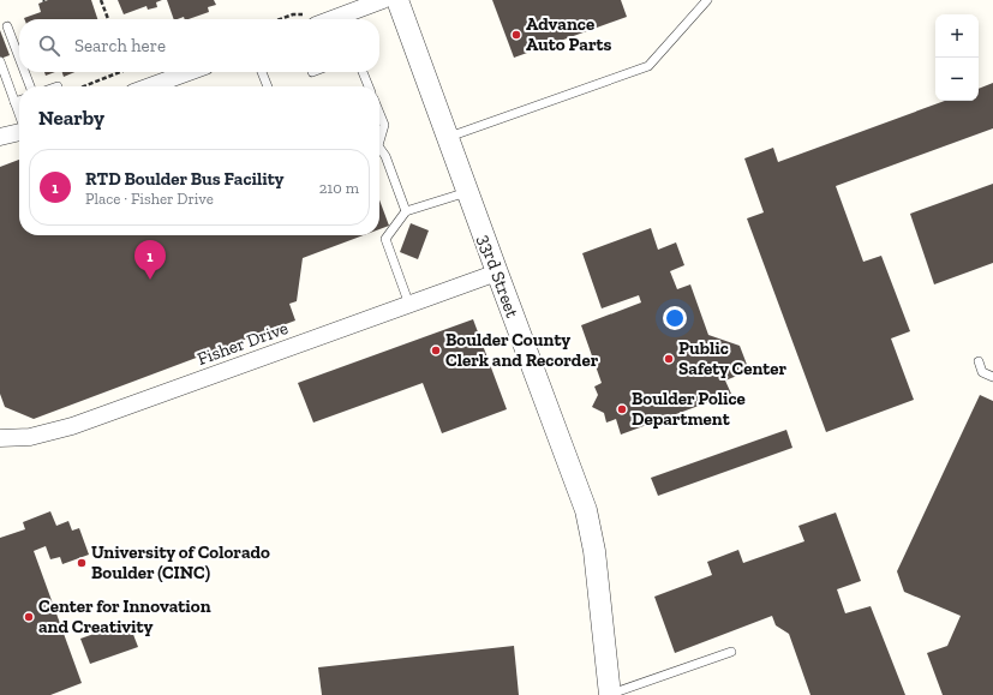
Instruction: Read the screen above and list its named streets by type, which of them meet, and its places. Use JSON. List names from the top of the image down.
{
  "streets": {
    "street": ["33rd Street", "Fisher Drive"]
  },
  "crossings": [
    ["33rd Street", "Fisher Drive"]
  ],
  "places": [
    "Advance Auto Parts",
    "Boulder County Clerk and Recorder",
    "Public Safety Center",
    "Boulder Police Department",
    "University of Colorado Boulder (CINC)",
    "Center for Innovation and Creativity"
  ],
  "page": {
    "map_buttons": ["+", "−"],
    "search": "Search here",
    "heading": "Nearby",
    "list": [
      {
        "mark": "1",
        "name": "RTD Boulder Bus Facility",
        "note": "Place · Fisher Drive",
        "value": "210 m"
      }
    ],
    "pins": "1"
  }
}
